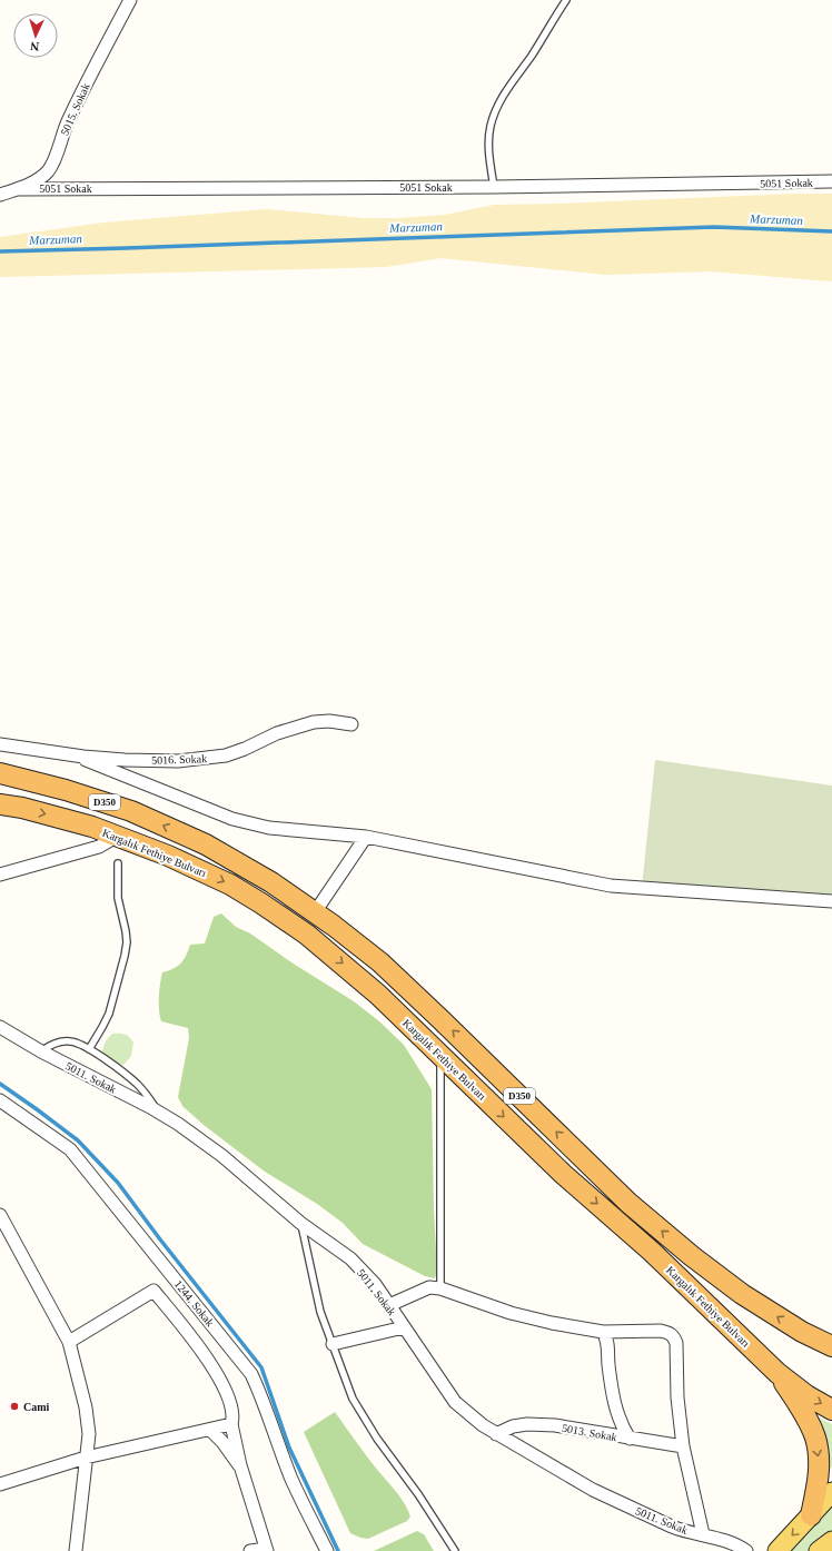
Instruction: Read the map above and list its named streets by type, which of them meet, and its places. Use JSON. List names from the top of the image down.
{
  "streets": {
    "highway": ["D350", "Kargalık Fethiye Bulvarı"],
    "street": [
      "5015. Sokak",
      "5051 Sokak",
      "5016. Sokak",
      "5011. Sokak",
      "1244. Sokak",
      "5013. Sokak"
    ]
  },
  "crossings": [
    ["5015. Sokak", "5051 Sokak"],
    ["5011. Sokak", "5013. Sokak"]
  ],
  "water": ["Marzuman"],
  "places": ["Cami"],
  "north": "bottom"
}
